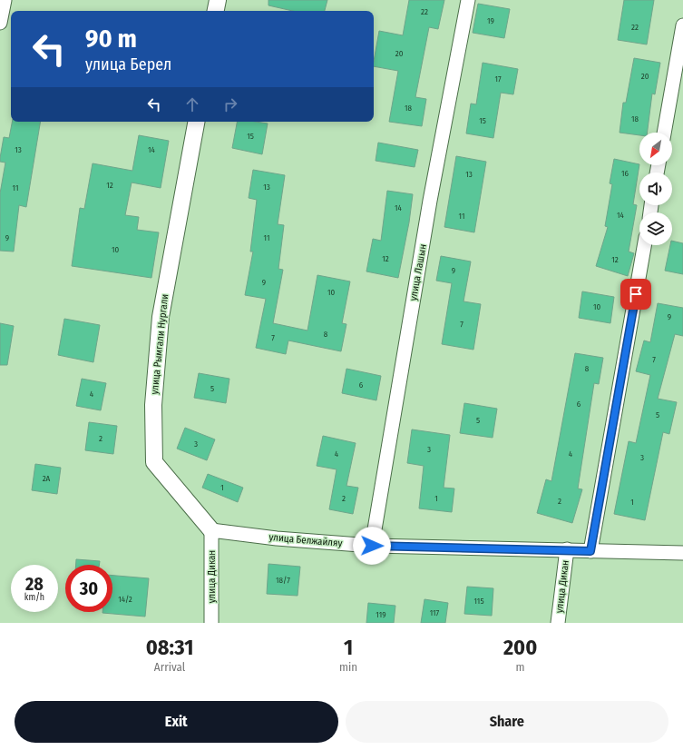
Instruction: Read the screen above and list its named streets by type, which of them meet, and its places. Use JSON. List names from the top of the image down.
{
  "streets": {
    "street": [
      "улица Лашын",
      "улица Рымгали Нургали",
      "улица Белжайляу",
      "улица Дикан"
    ]
  },
  "crossings": [
    ["улица Лашын", "улица Белжайляу"],
    ["улица Рымгали Нургали", "улица Белжайляу"],
    ["улица Рымгали Нургали", "улица Дикан"],
    ["улица Белжайляу", "улица Дикан"]
  ],
  "house_numbers": [
    "22",
    "19",
    "22",
    "20",
    "20",
    "17",
    "18",
    "18",
    "15",
    "15",
    "13",
    "14",
    "16",
    "13",
    "12",
    "13",
    "11",
    "14",
    "14",
    "11",
    "9",
    "11",
    "10",
    "12",
    "12",
    "9",
    "9",
    "10",
    "10",
    "9",
    "7",
    "8",
    "7",
    "7",
    "8",
    "6",
    "5",
    "4",
    "6",
    "5",
    "5",
    "2",
    "3",
    "3",
    "4",
    "4",
    "3",
    "2А",
    "1",
    "2",
    "1",
    "2",
    "1",
    "18/7",
    "14/2",
    "115",
    "117",
    "119"
  ],
  "north": "bottom left",
  "page": {
    "turn": ["90 m", "улица Берел"],
    "speed": "28 km/h",
    "limit": "30",
    "eta": [
      "08:31",
      "Arrival",
      "1",
      "min",
      "200",
      "m"
    ],
    "buttons": ["Exit", "Share"]
  }
}
